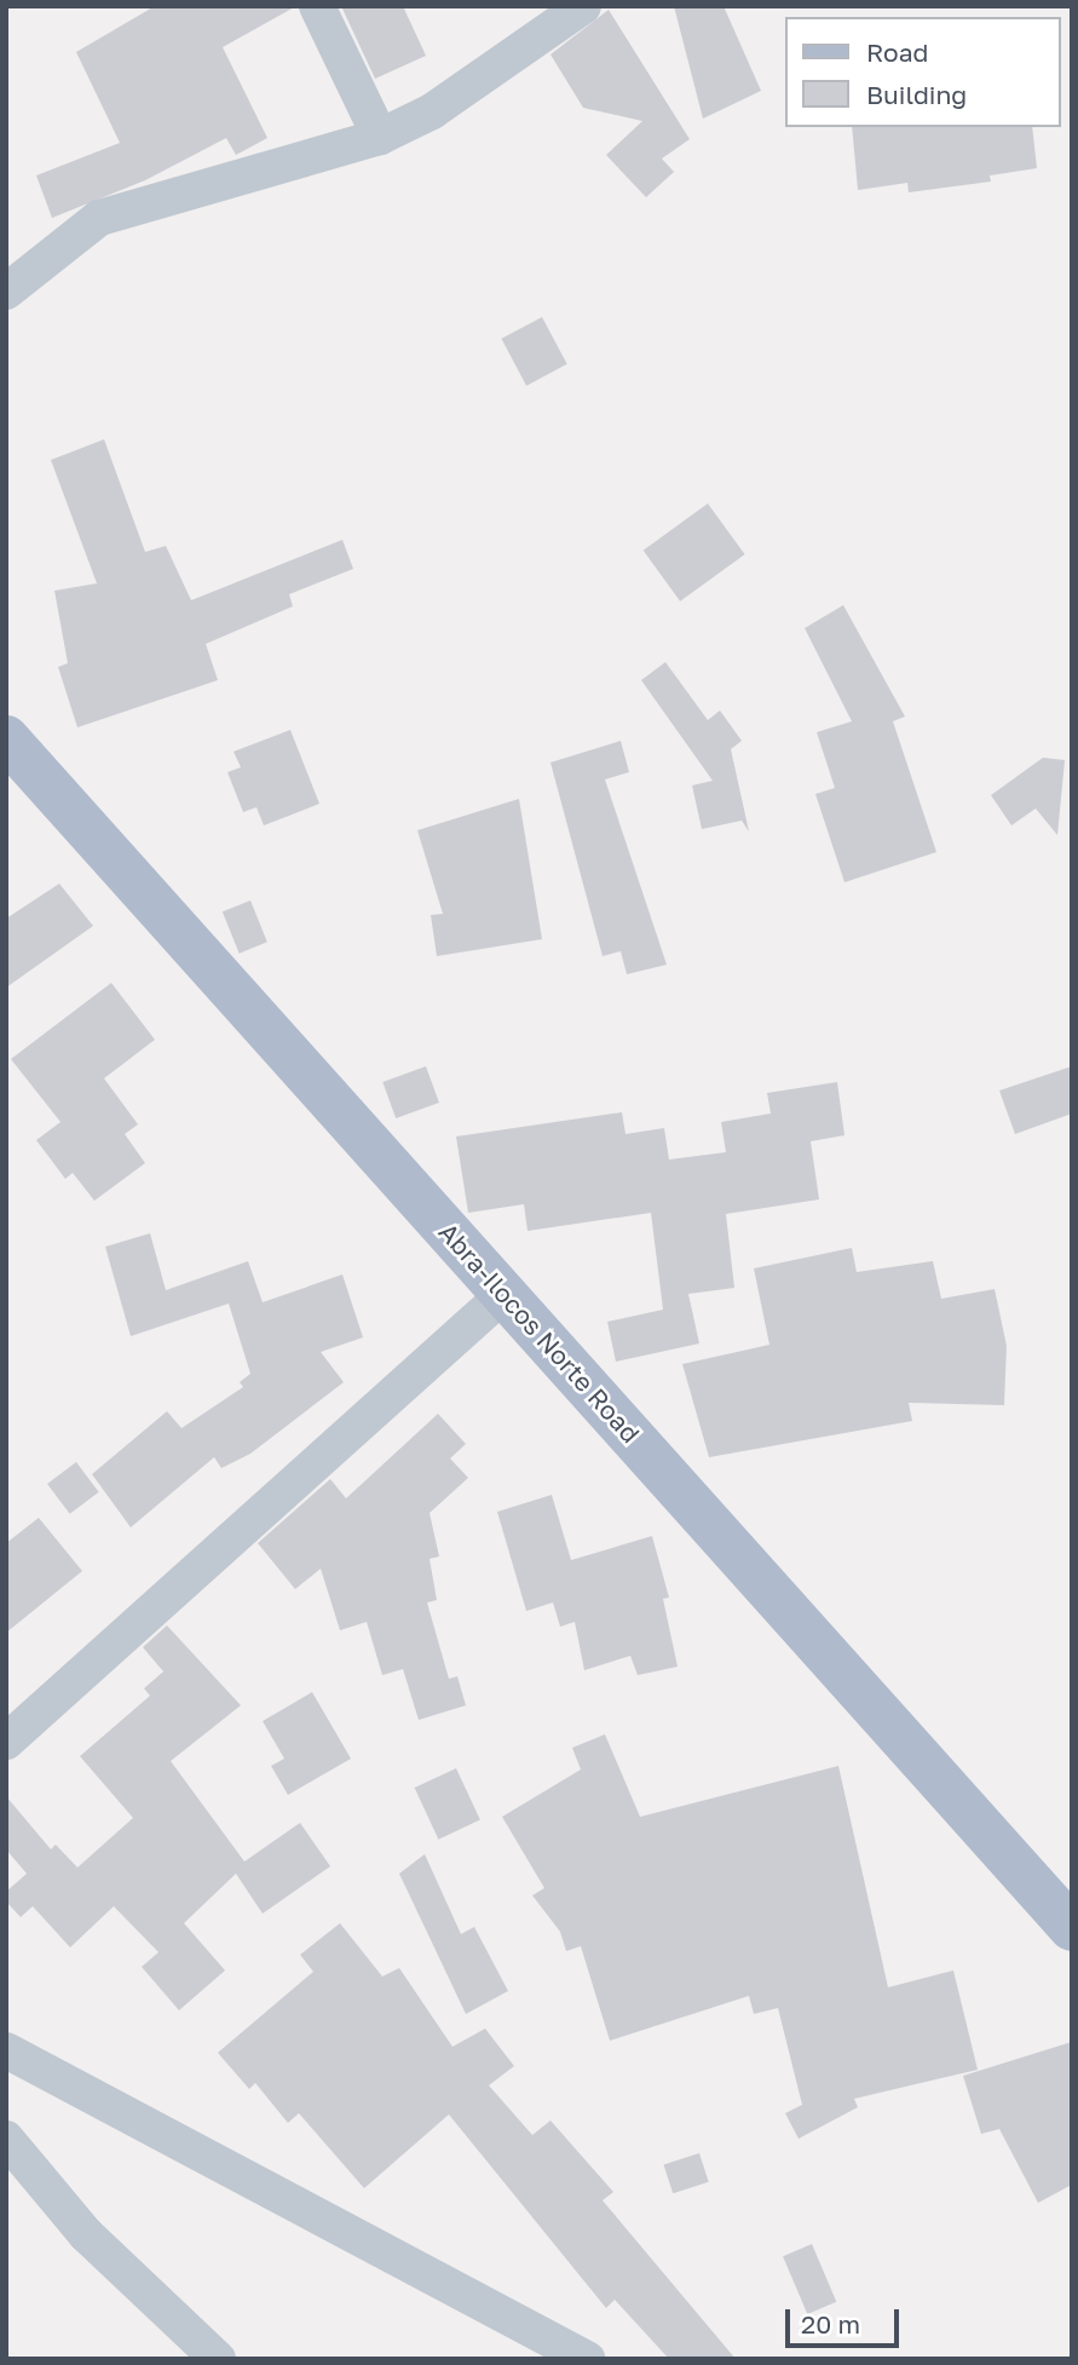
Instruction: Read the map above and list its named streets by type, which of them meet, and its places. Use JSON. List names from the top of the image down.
{
  "streets": {
    "main road": ["Abra-Ilocos Norte Road"]
  },
  "legend": ["Road", "Building"],
  "scale_bar": "20 m"
}
